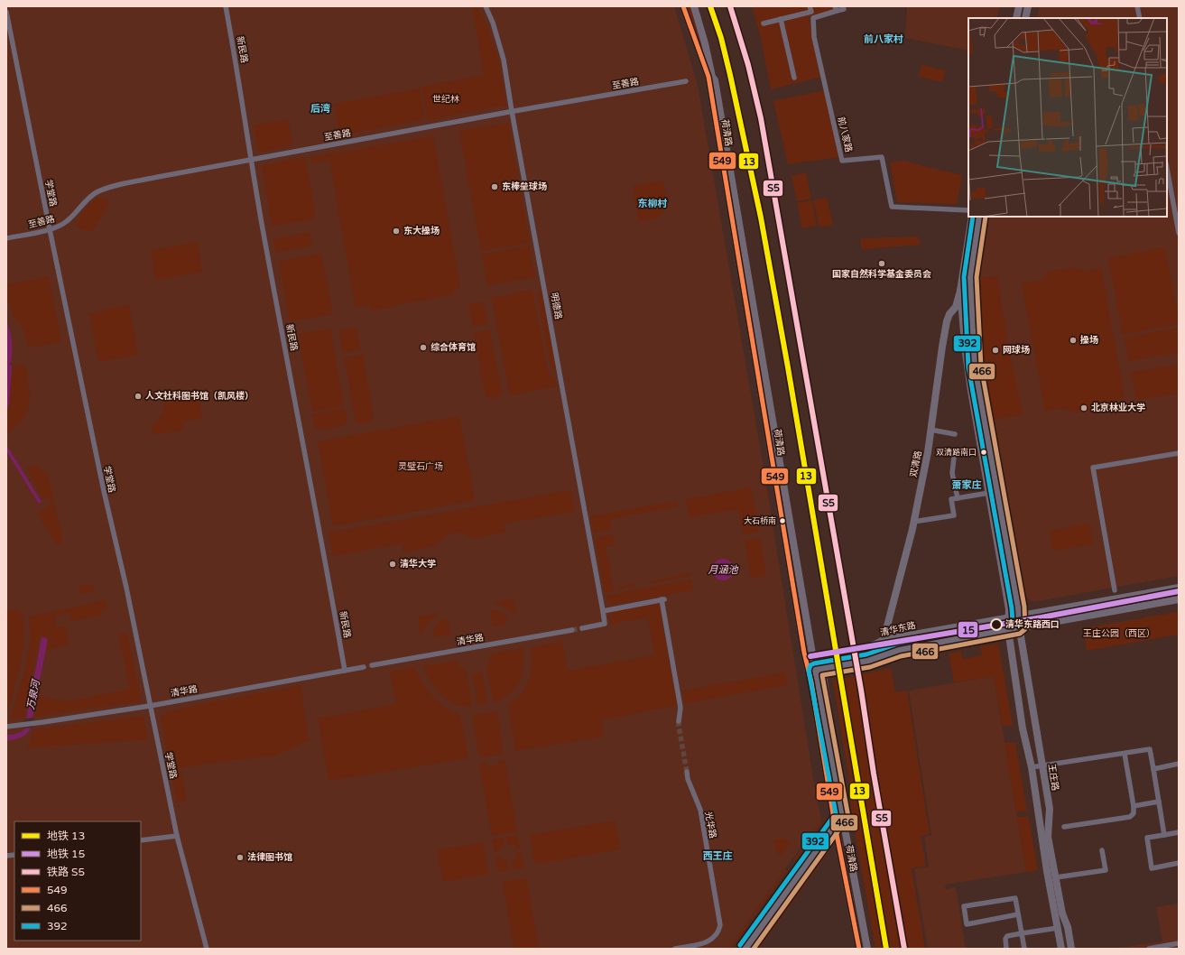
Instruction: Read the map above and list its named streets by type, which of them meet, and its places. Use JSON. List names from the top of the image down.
{
  "streets": {
    "main road": [
      "荷清路",
      "双清路",
      "清华东路",
      "王庄路"
    ],
    "street": [
      "新民路",
      "至善路",
      "前八家路",
      "学堂路",
      "明德路",
      "清华路",
      "光华路"
    ]
  },
  "crossings": [
    ["新民路", "至善路"],
    ["新民路", "清华路"],
    ["至善路", "学堂路"],
    ["至善路", "明德路"],
    ["荷清路", "清华东路"],
    ["学堂路", "清华路"],
    ["双清路", "清华东路"],
    ["清华东路", "王庄路"]
  ],
  "districts": [
    "前八家村",
    "后湾",
    "东柳村",
    "萧家庄",
    "西王庄"
  ],
  "water": ["月涵池", "万泉河"],
  "parks": ["世纪林", "灵璧石广场", "王庄公园（西区）"],
  "places": [
    "东棒垒球场",
    "东大操场",
    "国家自然科学基金委员会",
    "操场",
    "综合体育馆",
    "网球场",
    "人文社科图书馆（凯风楼）",
    "北京林业大学",
    "双清路南口",
    "大石桥南",
    "清华大学",
    "清华东路西口",
    "法律图书馆"
  ],
  "lines": [
    "metro line 13",
    "rail line S5",
    "transit line 549",
    "transit line 466",
    "transit line 392",
    "metro line 15"
  ],
  "legend": [
    "地铁 13",
    "地铁 15",
    "铁路 S5",
    "549",
    "466",
    "392"
  ]
}
